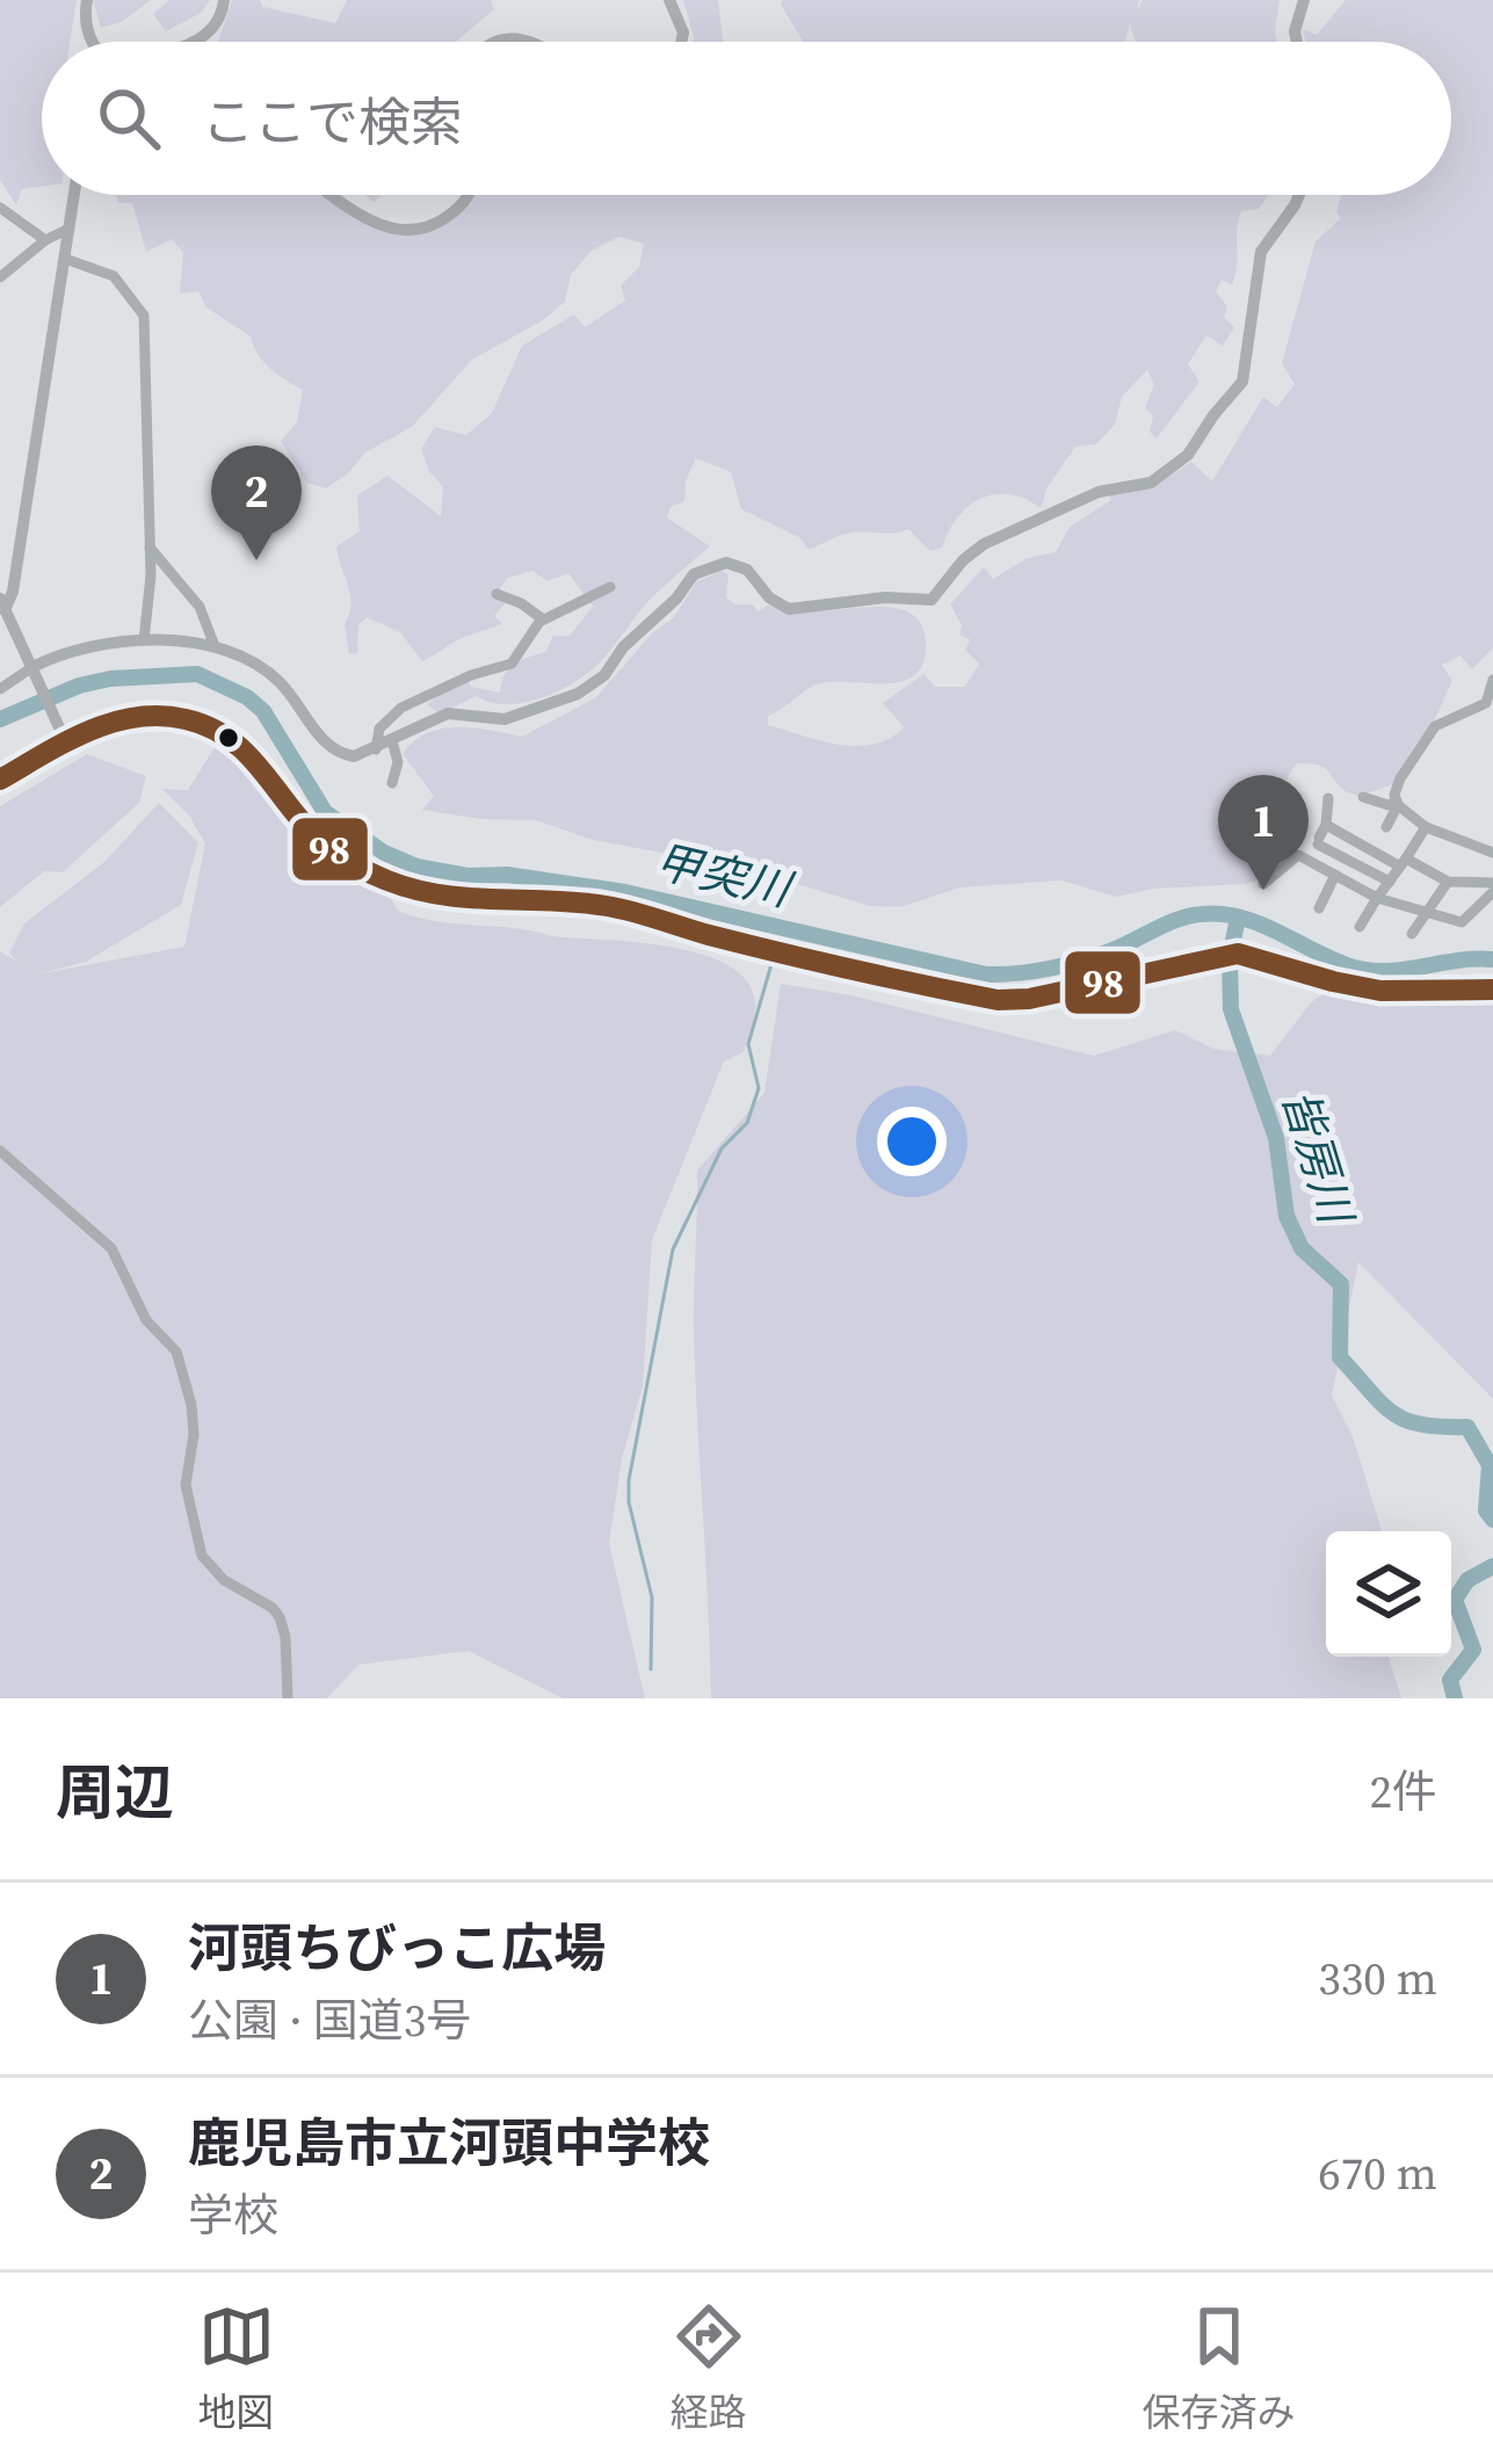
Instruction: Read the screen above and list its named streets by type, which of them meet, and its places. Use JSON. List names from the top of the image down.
{
  "water": ["甲突川", "皆房川"],
  "lines": ["transit line 98"],
  "page": {
    "search": "ここで検索",
    "pins": ["2", "1"],
    "heading": ["周辺", "2件"],
    "list": [
      {
        "mark": "1",
        "name": "河頭ちびっこ広場",
        "note": "公園 · 国道3号",
        "value": "330 m"
      },
      {
        "mark": "2",
        "name": "鹿児島市立河頭中学校",
        "note": "学校",
        "value": "670 m"
      }
    ],
    "nav": ["地図", "経路", "保存済み"]
  }
}
